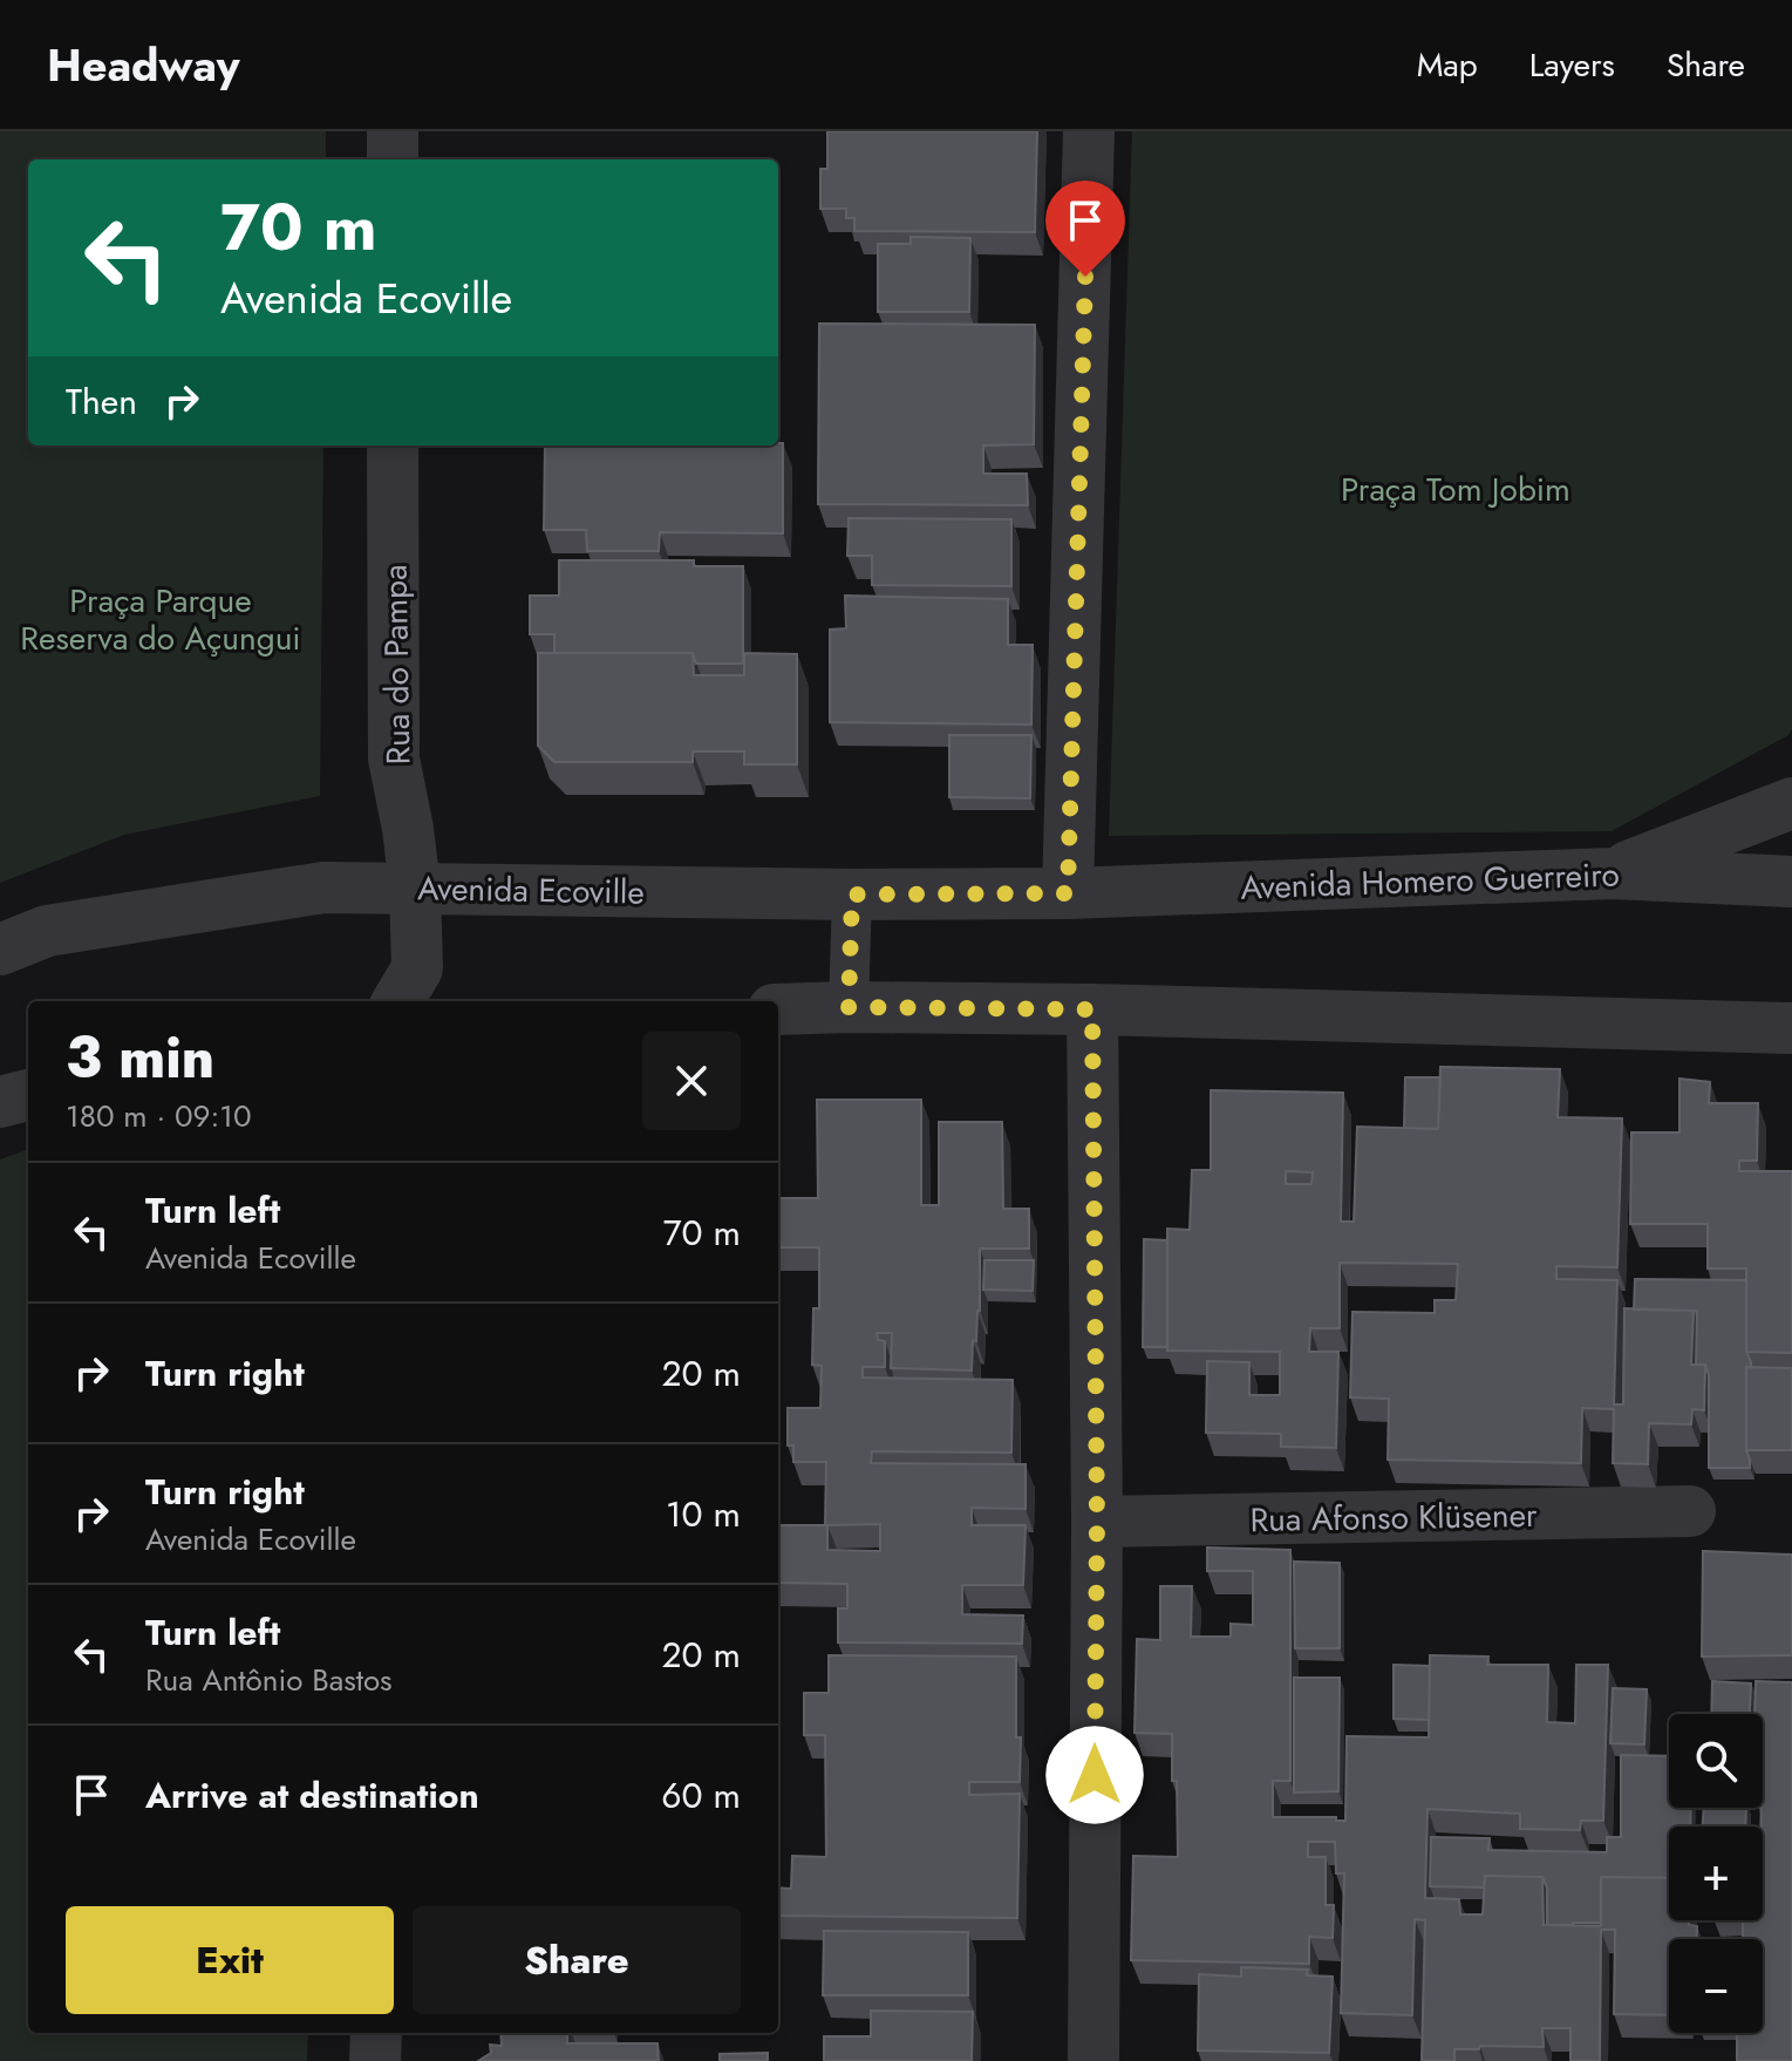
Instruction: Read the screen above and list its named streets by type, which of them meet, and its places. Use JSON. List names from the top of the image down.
{
  "streets": {
    "street": [
      "Rua do Pampa",
      "Avenida Homero Guerreiro",
      "Avenida Ecoville",
      "Rua Afonso Klüsener"
    ]
  },
  "crossings": [
    ["Rua do Pampa", "Avenida Ecoville"],
    ["Avenida Homero Guerreiro", "Avenida Ecoville"]
  ],
  "parks": ["Praça Tom Jobim", "Praça Parque Reserva do Açungui"],
  "page": {
    "header": "Headway",
    "nav": ["Map", "Layers", "Share"],
    "turn": ["70 m", "Avenida Ecoville"],
    "then": "Then",
    "heading": ["3 min", "180 m · 09:10"],
    "list": [
      {
        "name": "Turn left",
        "note": "Avenida Ecoville",
        "value": "70 m"
      },
      {
        "name": "Turn right",
        "value": "20 m"
      },
      {
        "name": "Turn right",
        "note": "Avenida Ecoville",
        "value": "10 m"
      },
      {
        "name": "Turn left",
        "note": "Rua Antônio Bastos",
        "value": "20 m"
      },
      {
        "name": "Arrive at destination",
        "value": "60 m"
      }
    ],
    "map_buttons": ["+", "−"],
    "buttons": ["Exit", "Share"]
  }
}
